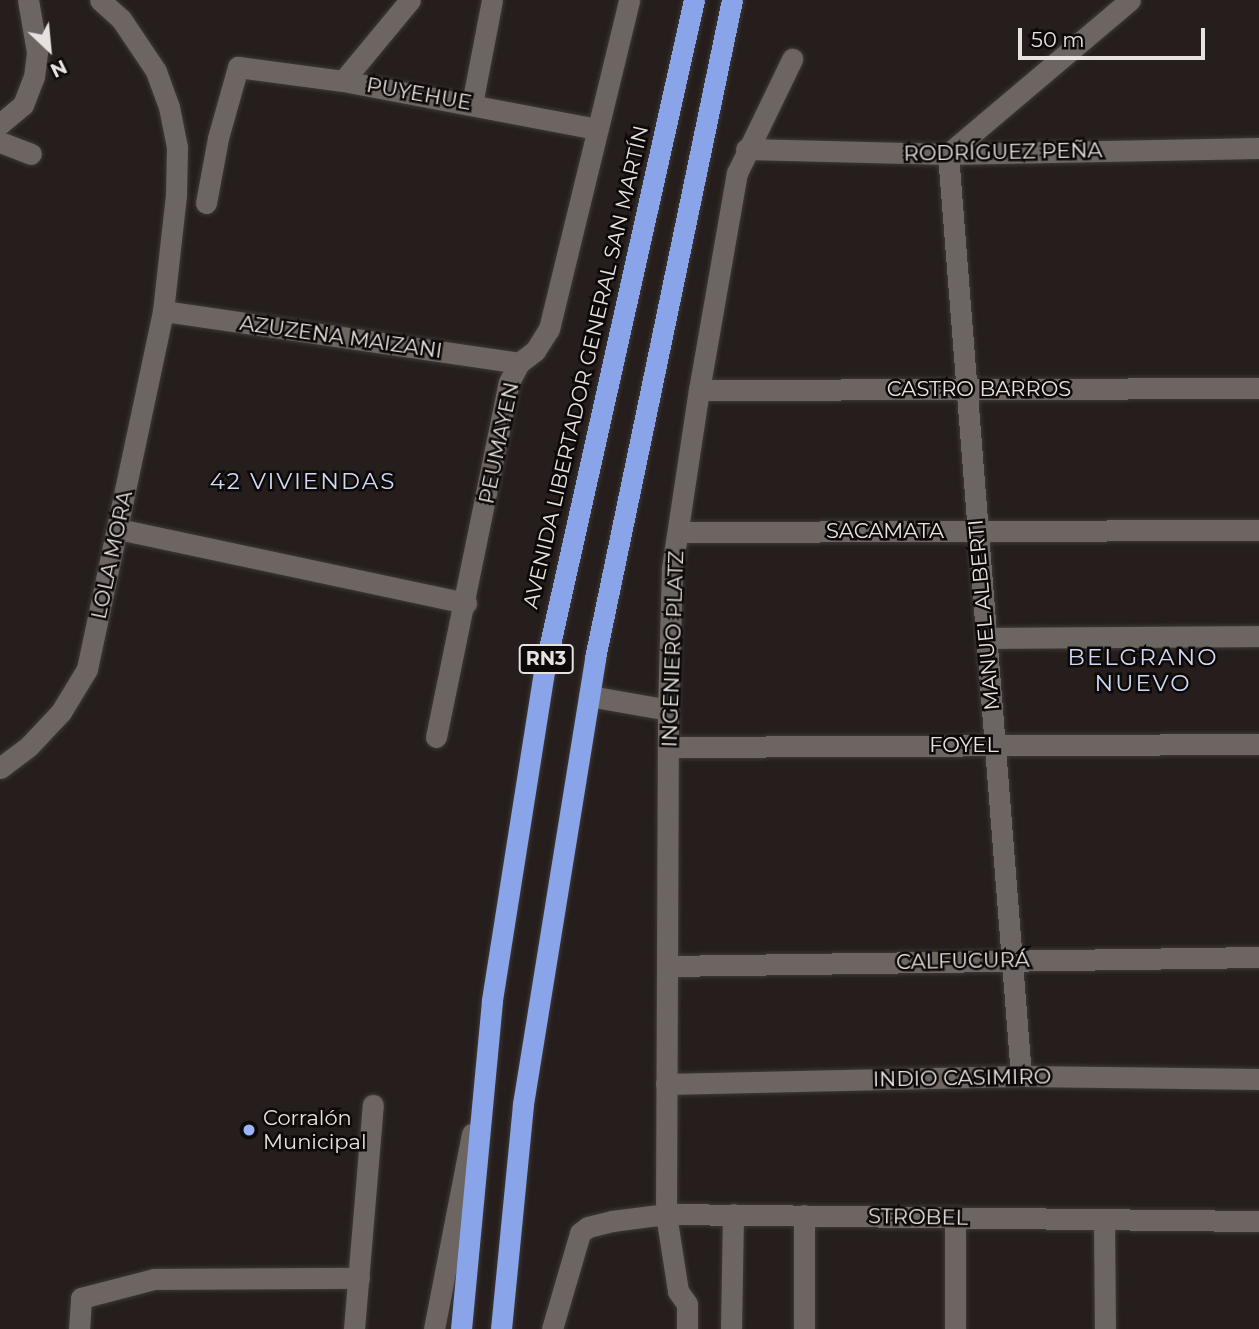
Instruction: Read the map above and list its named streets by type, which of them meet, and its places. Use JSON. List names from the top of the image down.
{
  "streets": {
    "highway": ["AVENIDA LIBERTADOR GENERAL SAN MARTÍN", "RN3"],
    "street": [
      "PUYEHUE",
      "RODRÍGUEZ PEÑA",
      "AZUZENA MAIZANI",
      "CASTRO BARROS",
      "PEUMAYEN",
      "SACAMATA",
      "LOLA MORA",
      "MANUEL ALBERTI",
      "INGENIERO PLATZ",
      "FOYEL",
      "CALFUCURÁ",
      "INDIO CASIMIRO",
      "STROBEL"
    ]
  },
  "crossings": [
    ["PUYEHUE", "PEUMAYEN"],
    ["RODRÍGUEZ PEÑA", "MANUEL ALBERTI"],
    ["RODRÍGUEZ PEÑA", "INGENIERO PLATZ"],
    ["AZUZENA MAIZANI", "PEUMAYEN"],
    ["AZUZENA MAIZANI", "LOLA MORA"],
    ["CASTRO BARROS", "MANUEL ALBERTI"],
    ["CASTRO BARROS", "INGENIERO PLATZ"],
    ["SACAMATA", "MANUEL ALBERTI"],
    ["SACAMATA", "INGENIERO PLATZ"],
    ["MANUEL ALBERTI", "FOYEL"],
    ["MANUEL ALBERTI", "CALFUCURÁ"],
    ["MANUEL ALBERTI", "INDIO CASIMIRO"],
    ["INGENIERO PLATZ", "FOYEL"],
    ["INGENIERO PLATZ", "CALFUCURÁ"],
    ["INGENIERO PLATZ", "INDIO CASIMIRO"],
    ["INGENIERO PLATZ", "STROBEL"]
  ],
  "districts": ["42 VIVIENDAS", "BELGRANO NUEVO"],
  "places": ["Corralón Municipal"],
  "scale_bar": "50 m",
  "north": "bottom right"
}
